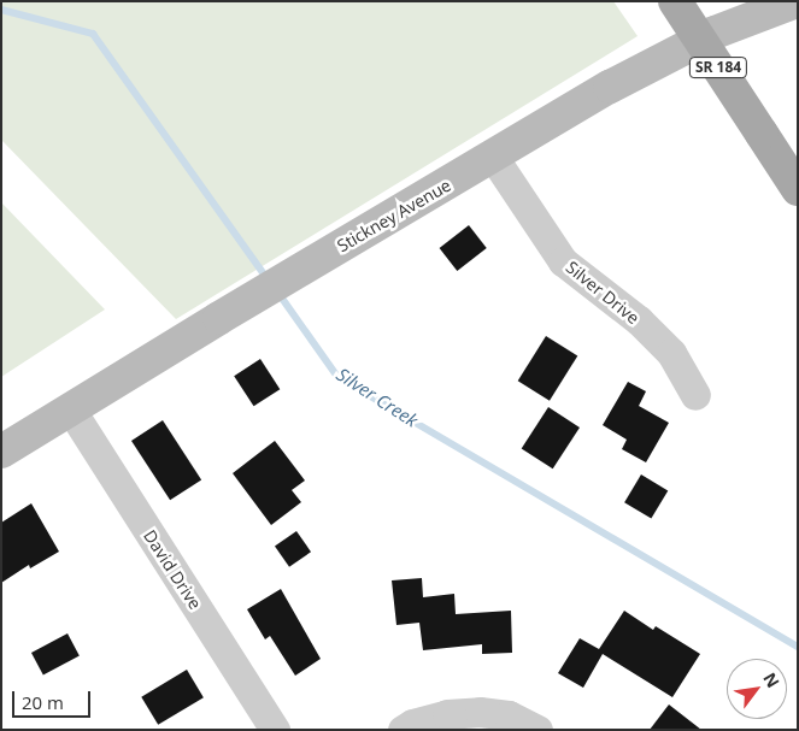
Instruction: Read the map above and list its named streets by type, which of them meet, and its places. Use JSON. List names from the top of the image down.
{
  "streets": {
    "main road": ["SR 184"],
    "street": ["Stickney Avenue", "Silver Drive", "David Drive"]
  },
  "crossings": [
    ["Stickney Avenue", "Silver Drive"],
    ["Stickney Avenue", "David Drive"]
  ],
  "water": ["Silver Creek"],
  "scale_bar": "20 m",
  "north": "top right"
}
